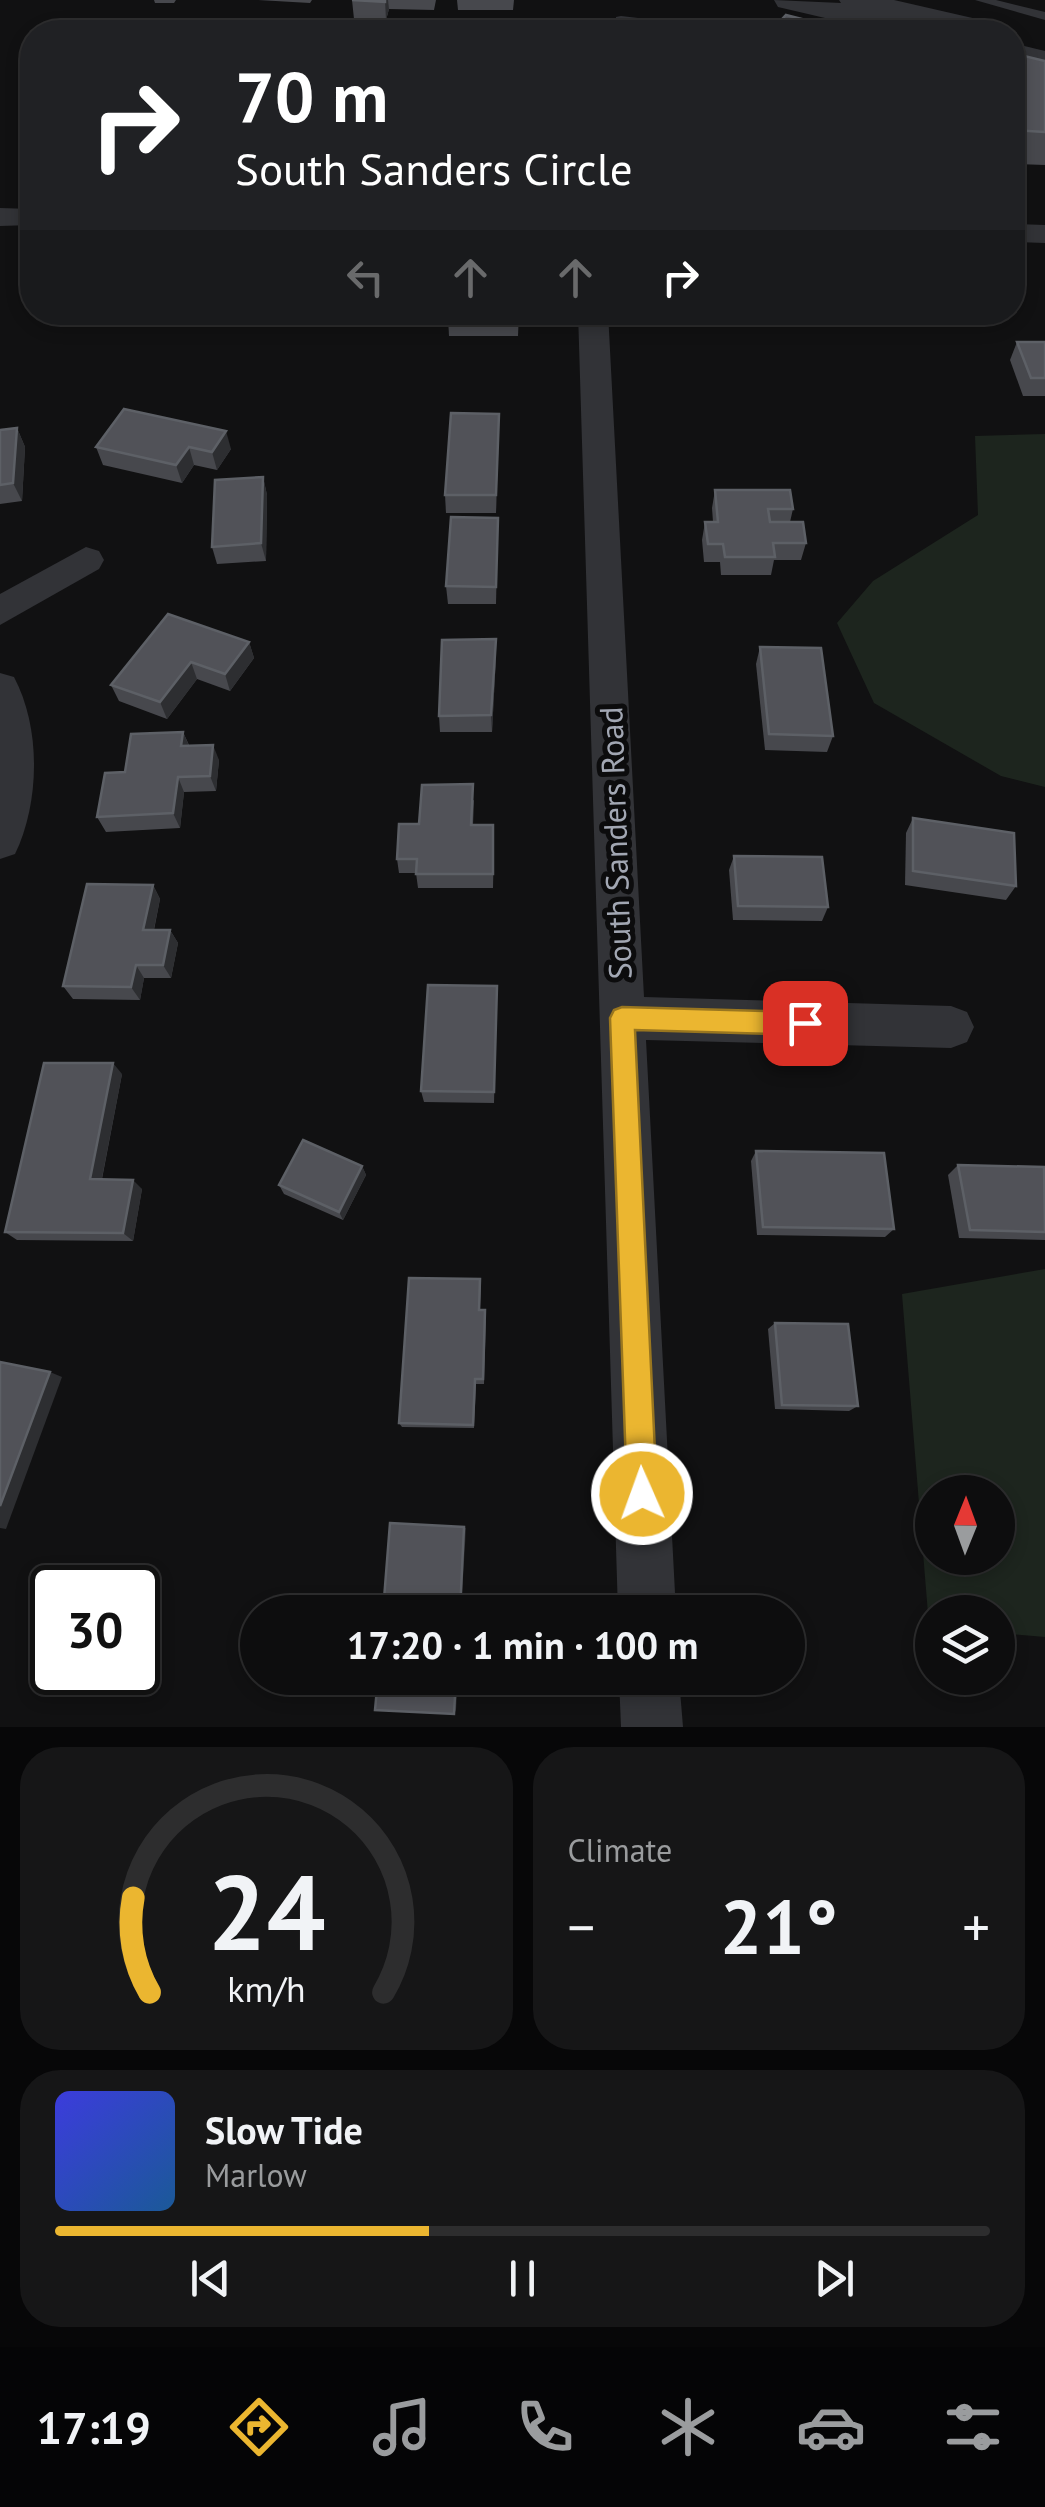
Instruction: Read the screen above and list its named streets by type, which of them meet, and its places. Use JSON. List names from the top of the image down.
{
  "streets": {
    "street": ["South Sanders Road"]
  },
  "north": "top",
  "page": {
    "turn": ["70 m", "South Sanders Circle"],
    "limit": "30",
    "trip": "17:20 · 1 min · 100 m",
    "tile": "Climate",
    "heat": ["−", "21°", "+"],
    "song": ["Slow Tide", "Marlow"],
    "tabs": "17:19",
    "gauge": ["24", "km/h"]
  }
}
